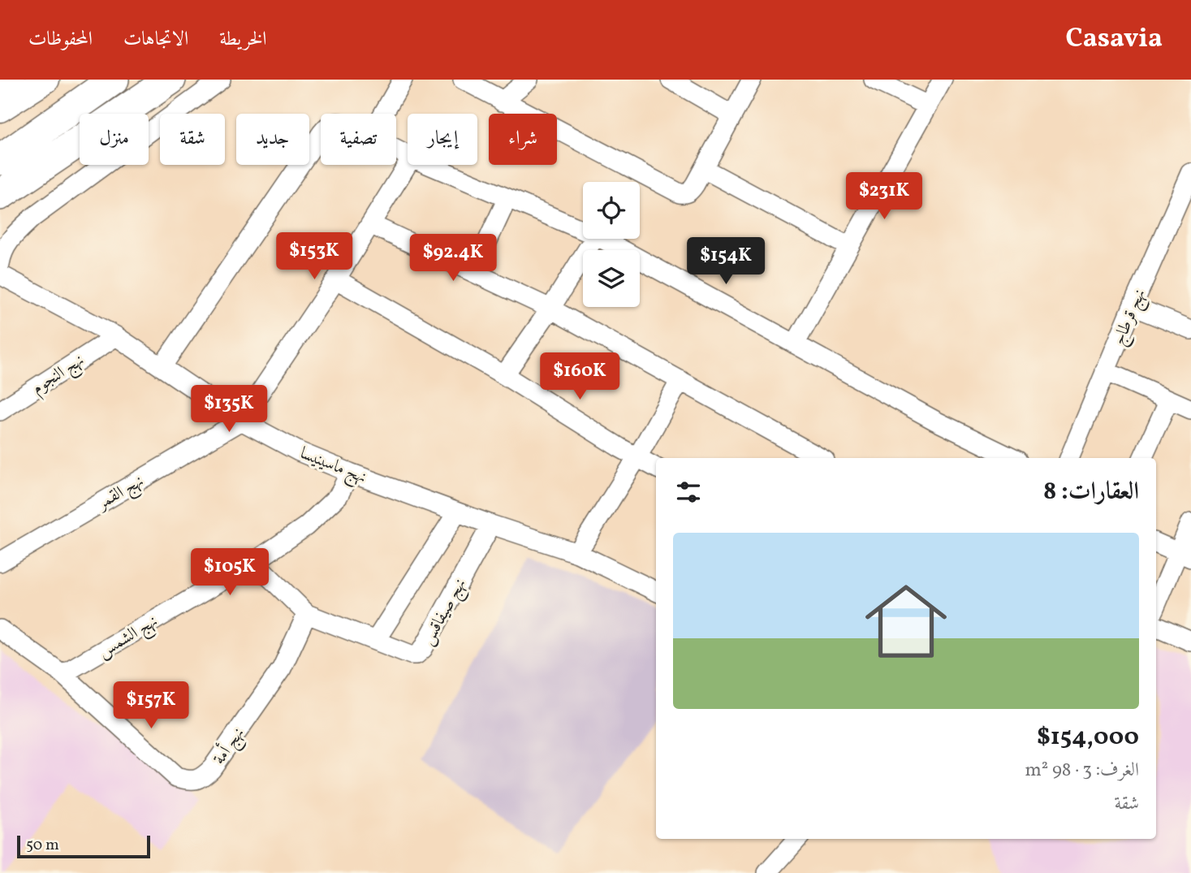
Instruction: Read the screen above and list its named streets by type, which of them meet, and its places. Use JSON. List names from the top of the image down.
{
  "streets": {
    "street": [
      "نهج قرطاج",
      "نهج النجوم",
      "نهج ماسينيسا",
      "نهج القمر",
      "نهج صيفاقس",
      "نهج الشمس",
      "نهج أمة"
    ]
  },
  "crossings": [
    ["نهج النجوم", "نهج ماسينيسا"],
    ["نهج ماسينيسا", "نهج القمر"],
    ["نهج ماسينيسا", "نهج صيفاقس"],
    ["نهج ماسينيسا", "نهج الشمس"],
    ["نهج صيفاقس", "نهج الشمس"],
    ["نهج صيفاقس", "نهج أمة"],
    ["نهج الشمس", "نهج أمة"]
  ],
  "scale_bar": "50 m",
  "page": {
    "header": "Casavia",
    "nav": ["الخريطة", "الاتجاهات", "المحفوظات"],
    "chip": [
      "شراء",
      "إيجار",
      "تصفية",
      "جديد",
      "شقة",
      "منزل"
    ],
    "price": [
      "$231K",
      "$153K",
      "$92.4K",
      "$154K",
      "$160K",
      "$135K",
      "$105K",
      "$157K"
    ],
    "heading": "العقارات: 8",
    "list": [
      {
        "name": "$154,000",
        "note": "الغرف: 3 · 98 m² · شقة"
      }
    ],
    "scale": "50 m"
  }
}
